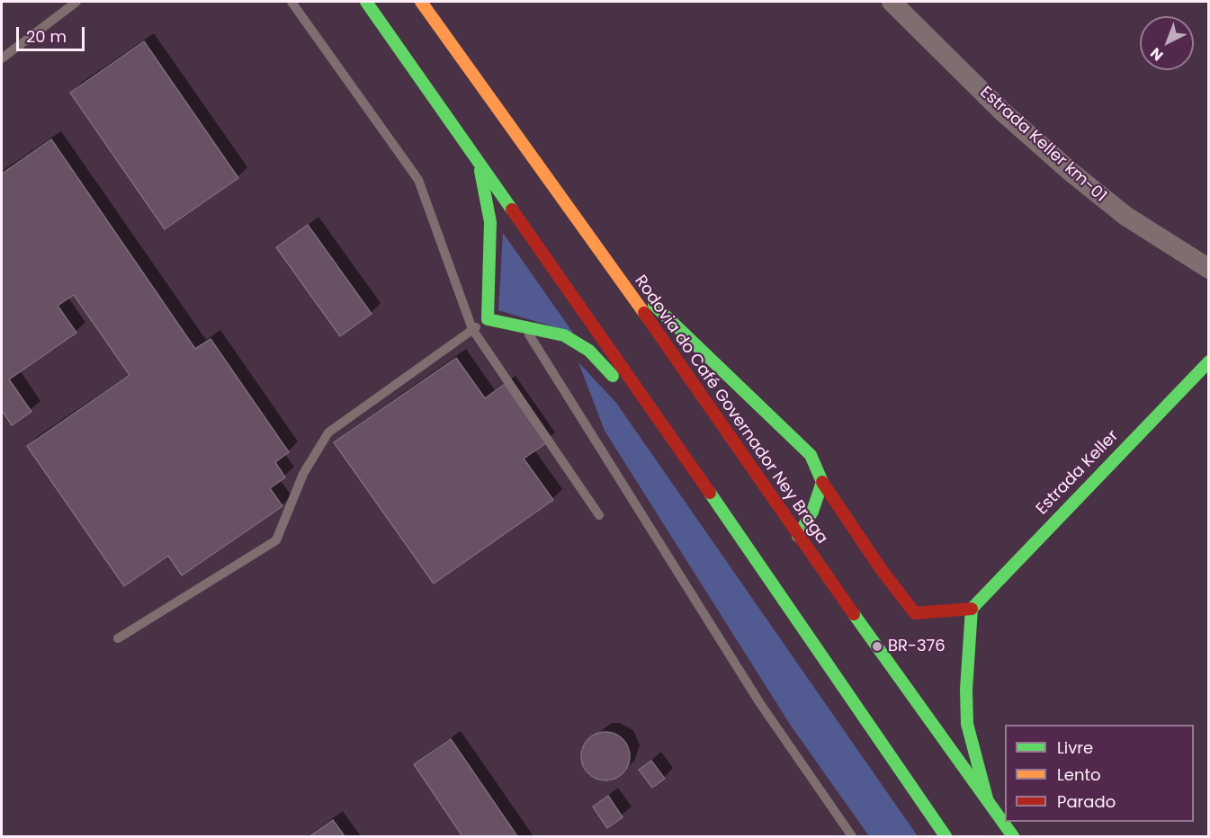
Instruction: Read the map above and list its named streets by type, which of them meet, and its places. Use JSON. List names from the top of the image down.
{
  "streets": {
    "main road": ["Rodovia do Café Governador Ney Braga", "Estrada Keller"],
    "street": ["Estrada Keller km-01"]
  },
  "places": ["BR-376"],
  "legend": ["Livre", "Lento", "Parado"],
  "scale_bar": "20 m",
  "north": "bottom left"
}
